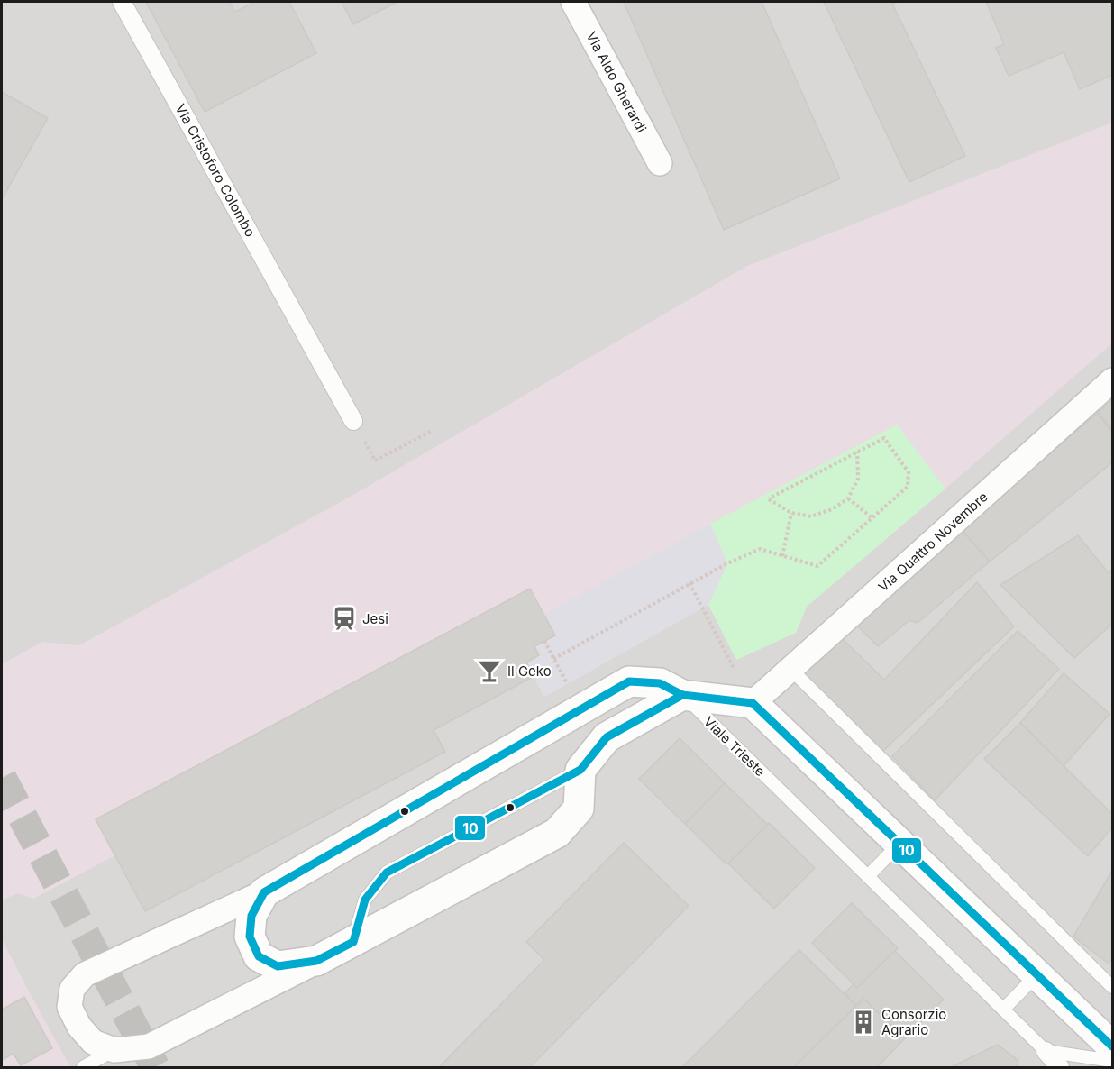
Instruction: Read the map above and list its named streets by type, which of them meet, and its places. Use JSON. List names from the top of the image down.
{
  "streets": {
    "street": [
      "Via Aldo Gherardi",
      "Via Cristoforo Colombo",
      "Via Quattro Novembre",
      "Viale Trieste"
    ]
  },
  "crossings": [
    ["Via Quattro Novembre", "Viale Trieste"]
  ],
  "places": {
    "station": ["Jesi"],
    "bar": ["Il Geko"],
    "building": ["Consorzio Agrario"]
  },
  "lines": ["transit line 10"]
}
